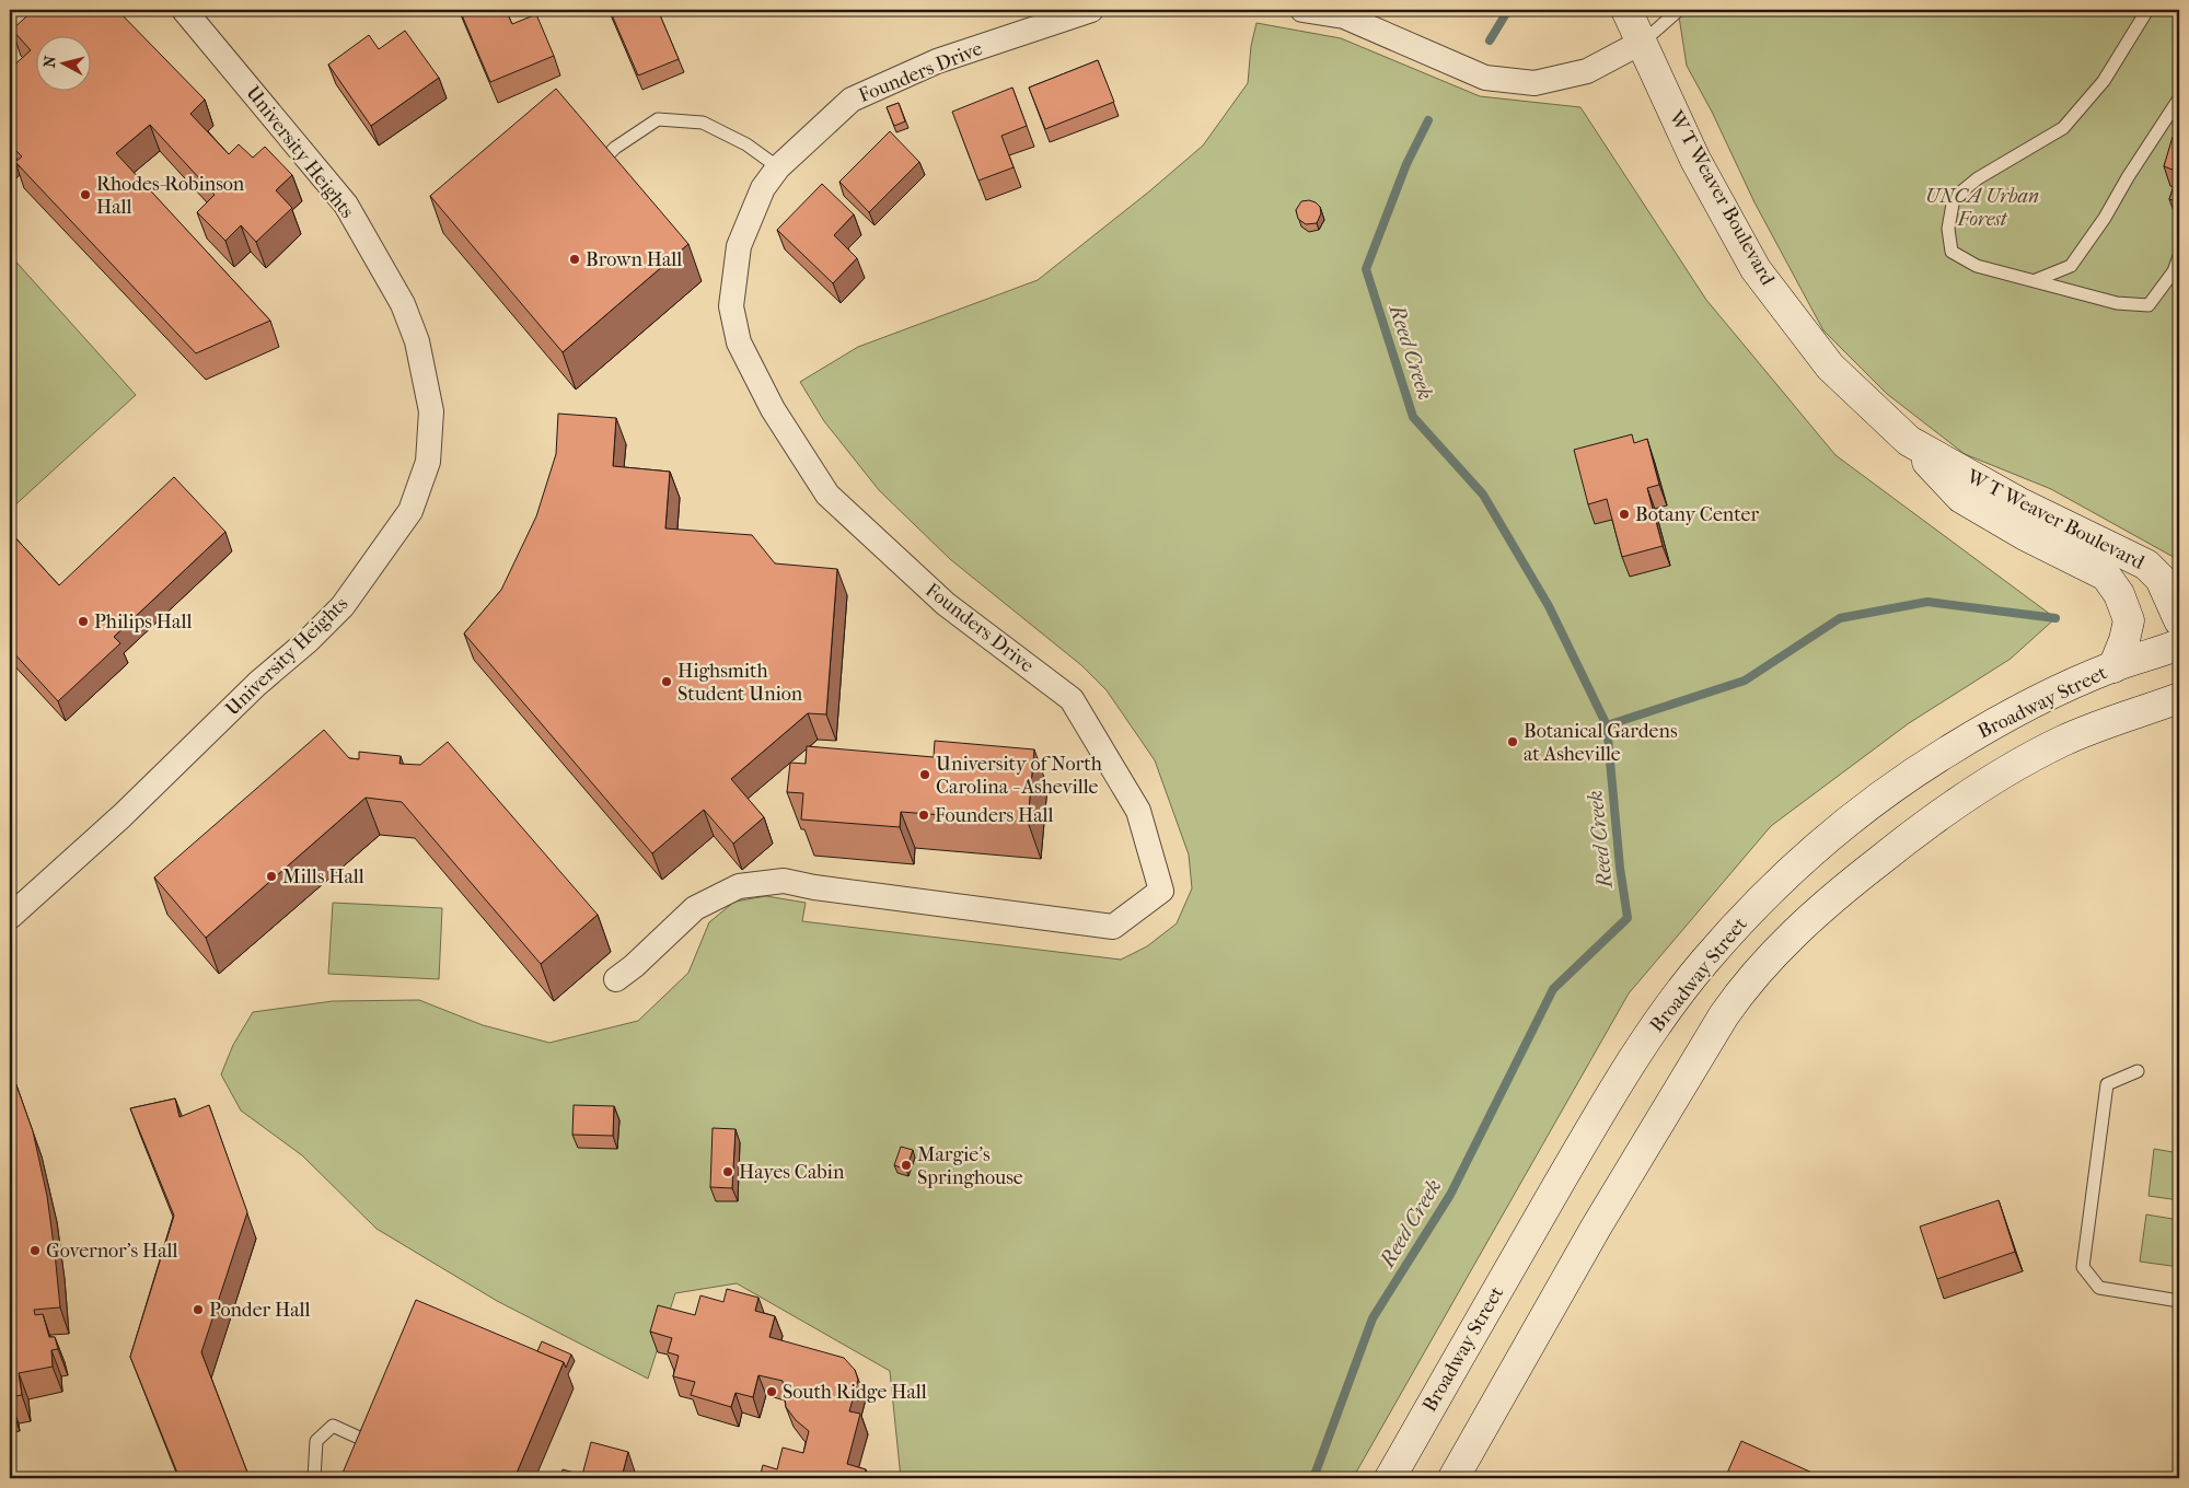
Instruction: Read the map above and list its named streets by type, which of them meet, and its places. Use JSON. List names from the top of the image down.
{
  "streets": {
    "main road": ["W T Weaver Boulevard", "Broadway Street"],
    "street": ["Founders Drive", "University Heights"]
  },
  "crossings": [
    ["W T Weaver Boulevard", "Broadway Street"]
  ],
  "water": ["Reed Creek"],
  "parks": ["UNCA Urban Forest"],
  "places": [
    "Rhodes-Robinson Hall",
    "Brown Hall",
    "Botany Center",
    "Philips Hall",
    "Highsmith Student Union",
    "Botanical Gardens at Asheville",
    "University of North Carolina - Asheville",
    "Founders Hall",
    "Mills Hall",
    "Margie's Springhouse",
    "Hayes Cabin",
    "Governor's Hall",
    "Ponder Hall",
    "South Ridge Hall"
  ],
  "north": "left"
}
